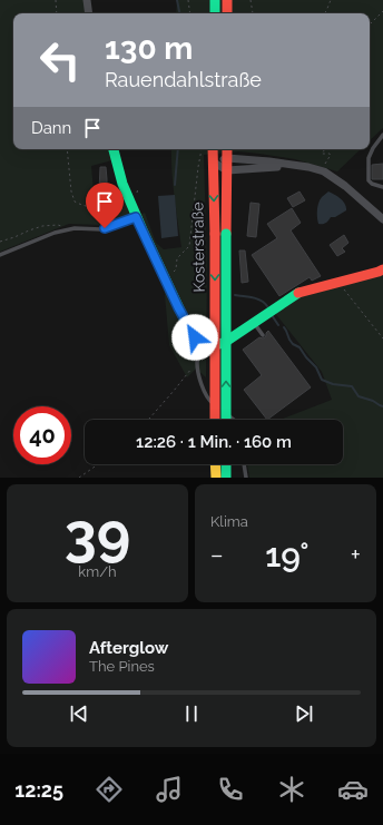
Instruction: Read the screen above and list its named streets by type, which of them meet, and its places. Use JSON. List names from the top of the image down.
{
  "streets": {
    "main road": ["Kosterstraße"]
  },
  "page": {
    "turn": ["130 m", "Rauendahlstraße"],
    "then": "Dann",
    "limit": "40",
    "trip": "12:26 · 1 Min. · 160 m",
    "tile": [
      ["39", "km/h"],
      "Klima"
    ],
    "heat": ["−", "19°", "+"],
    "song": ["Afterglow", "The Pines"],
    "tabs": "12:25"
  }
}
